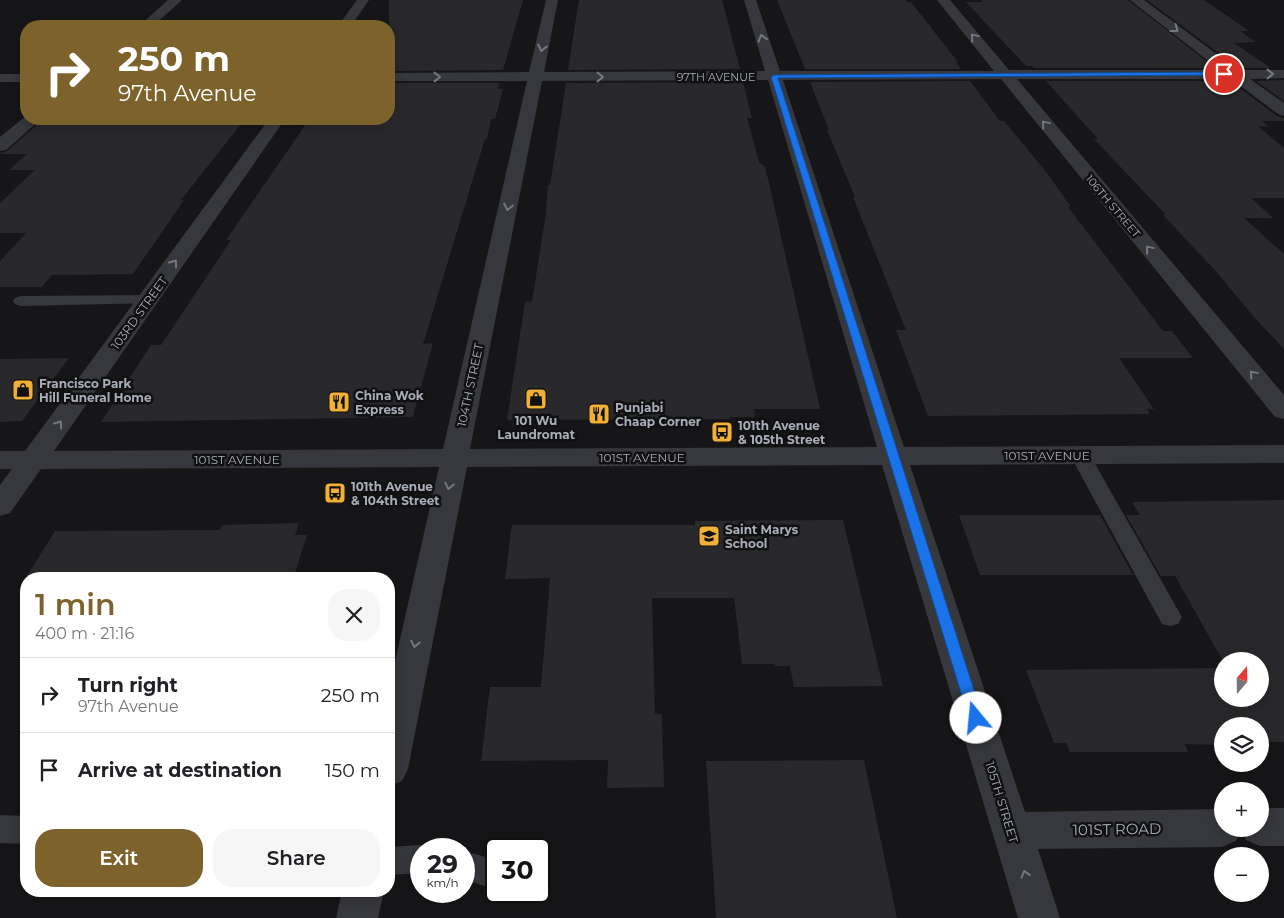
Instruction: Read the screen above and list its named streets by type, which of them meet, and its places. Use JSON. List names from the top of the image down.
{
  "streets": {
    "street": [
      "97TH AVENUE",
      "106TH STREET",
      "103RD STREET",
      "104TH STREET",
      "101ST AVENUE",
      "105TH STREET",
      "101ST ROAD"
    ]
  },
  "crossings": [
    ["97TH AVENUE", "106TH STREET"],
    ["97TH AVENUE", "104TH STREET"],
    ["97TH AVENUE", "105TH STREET"],
    ["103RD STREET", "101ST AVENUE"],
    ["104TH STREET", "101ST AVENUE"],
    ["101ST AVENUE", "105TH STREET"],
    ["105TH STREET", "101ST ROAD"]
  ],
  "one_way": ["97TH AVENUE", "103RD STREET", "104TH STREET"],
  "places": {
    "shop": ["Francisco Park Hill Funeral Home", "101 Wu Laundromat"],
    "restaurant": ["China Wok Express", "Punjabi Chaap Corner"],
    "bus stop": ["101th Avenue & 105th Street", "101th Avenue & 104th Street"],
    "school or university": ["Saint Marys School"]
  },
  "north": "top",
  "page": {
    "turn": ["250 m", "97th Avenue"],
    "heading": ["1 min", "400 m · 21:16"],
    "map_buttons": ["+", "−"],
    "list": [
      {
        "name": "Turn right",
        "note": "97th Avenue",
        "value": "250 m"
      },
      {
        "name": "Arrive at destination",
        "value": "150 m"
      }
    ],
    "buttons": ["Exit", "Share"],
    "speed": "29 km/h",
    "limit": "30"
  }
}
